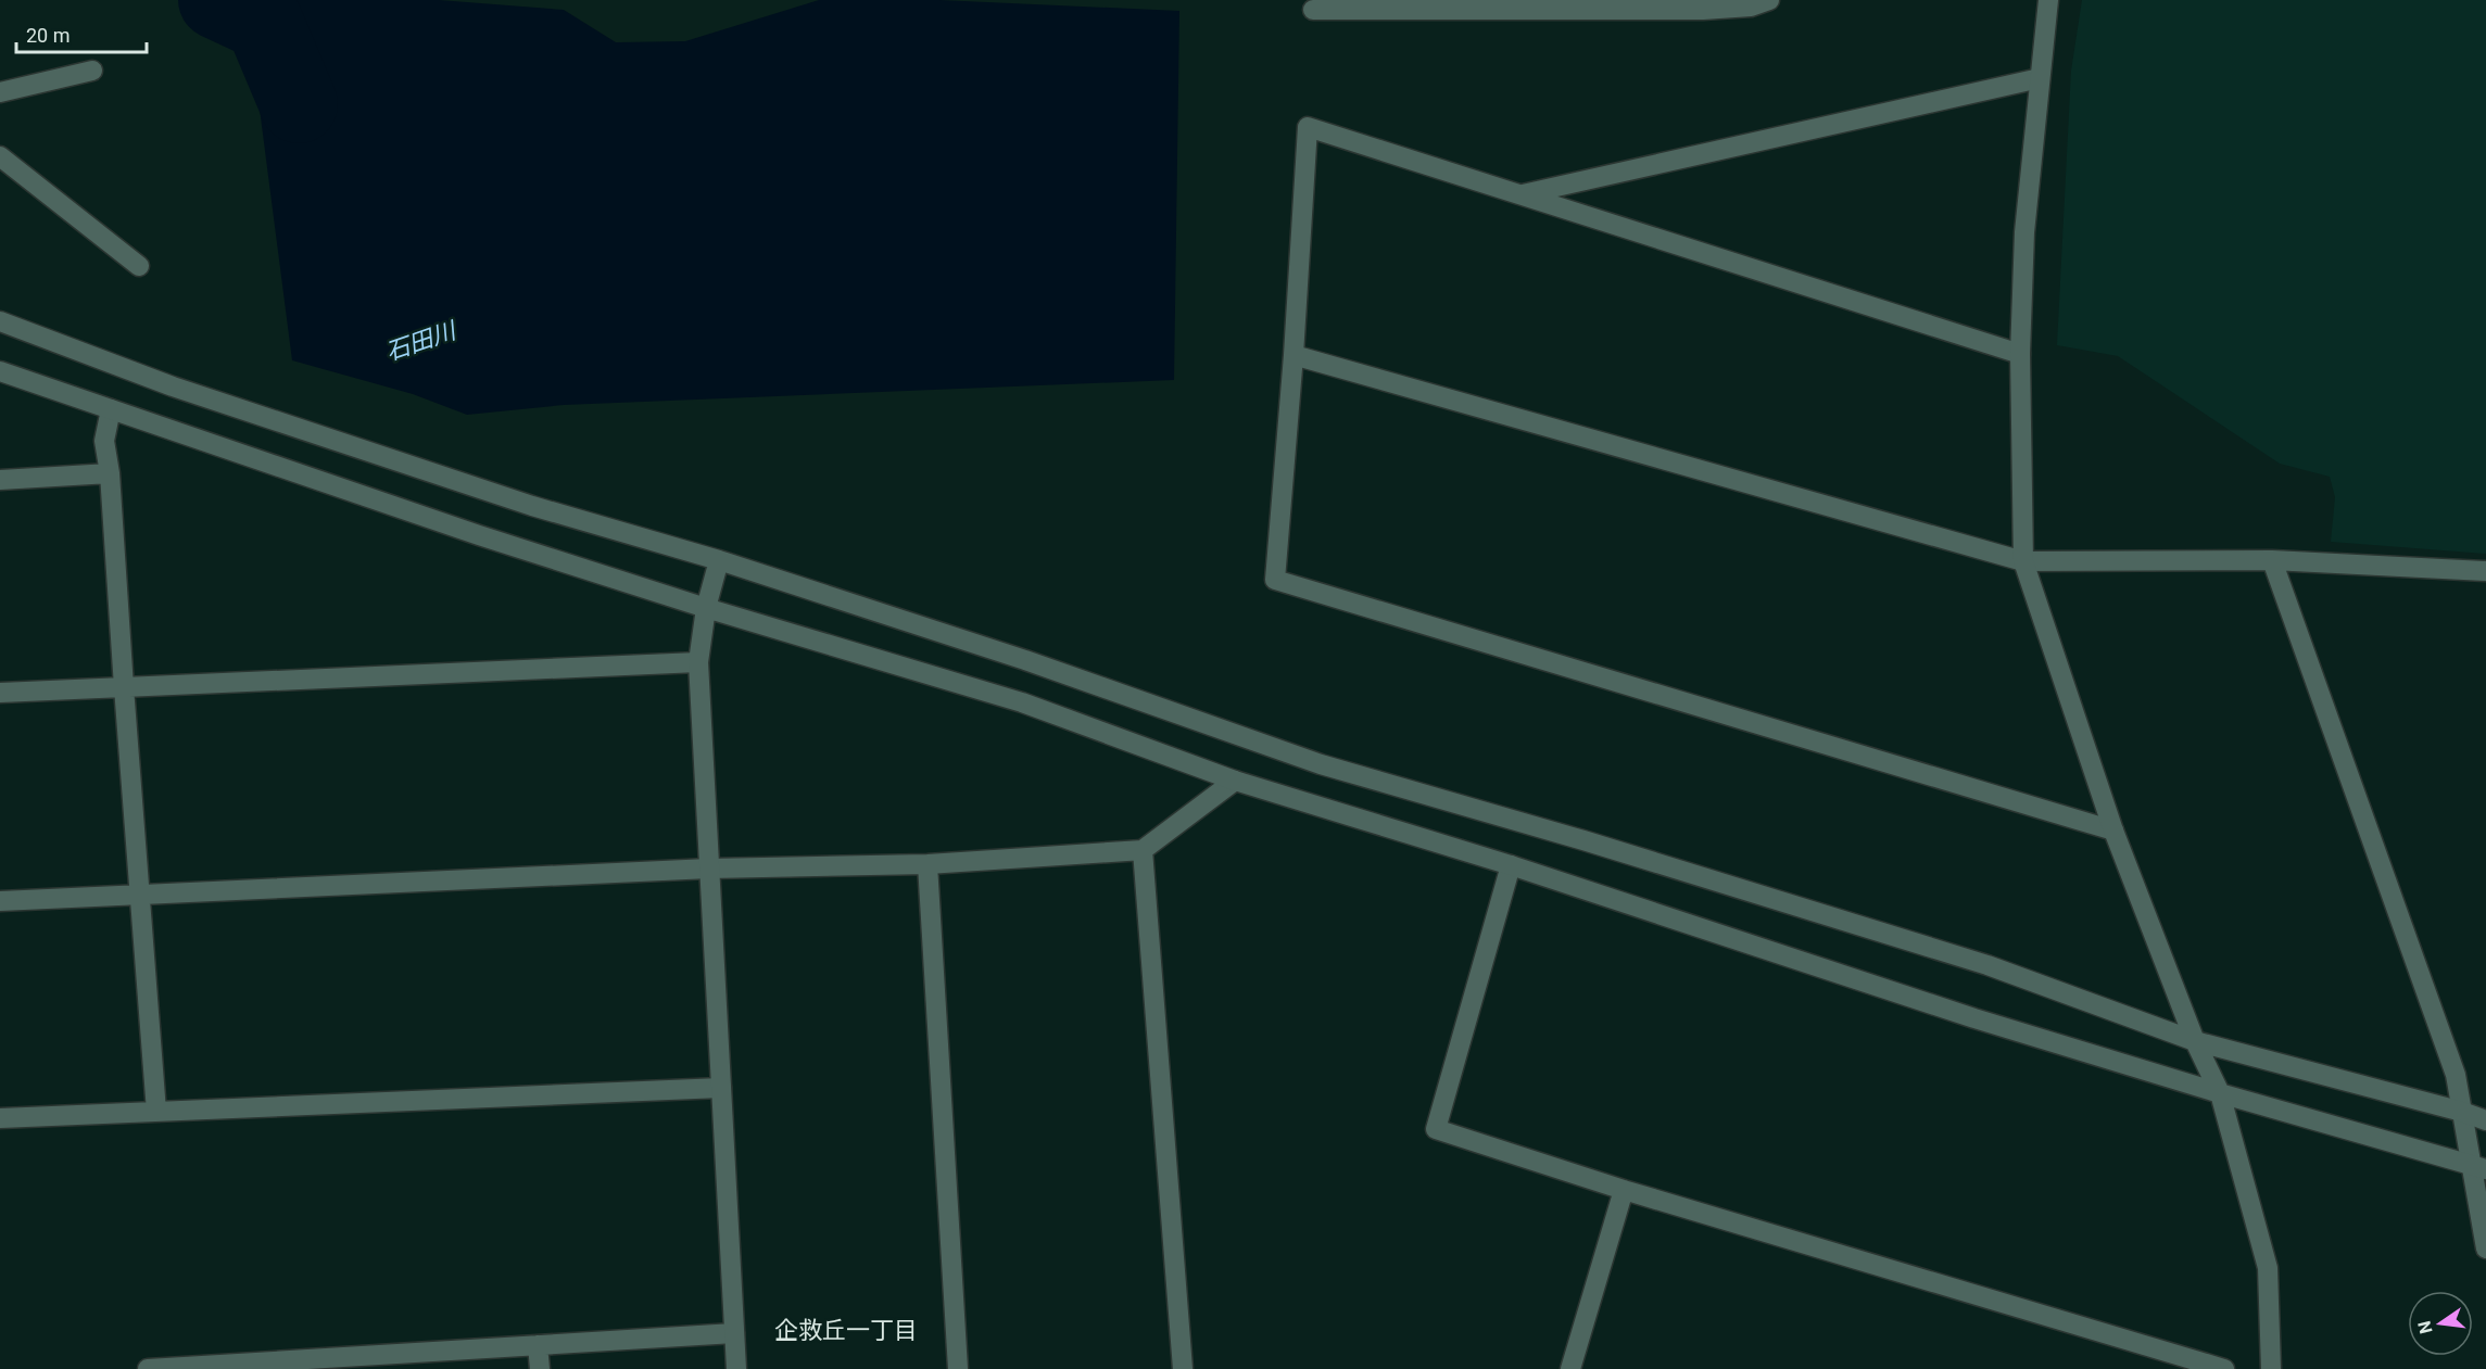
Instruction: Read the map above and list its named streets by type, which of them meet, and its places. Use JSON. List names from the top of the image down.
{
  "districts": ["企救丘一丁目"],
  "water": ["石田川"],
  "scale_bar": "20 m",
  "north": "left"
}
